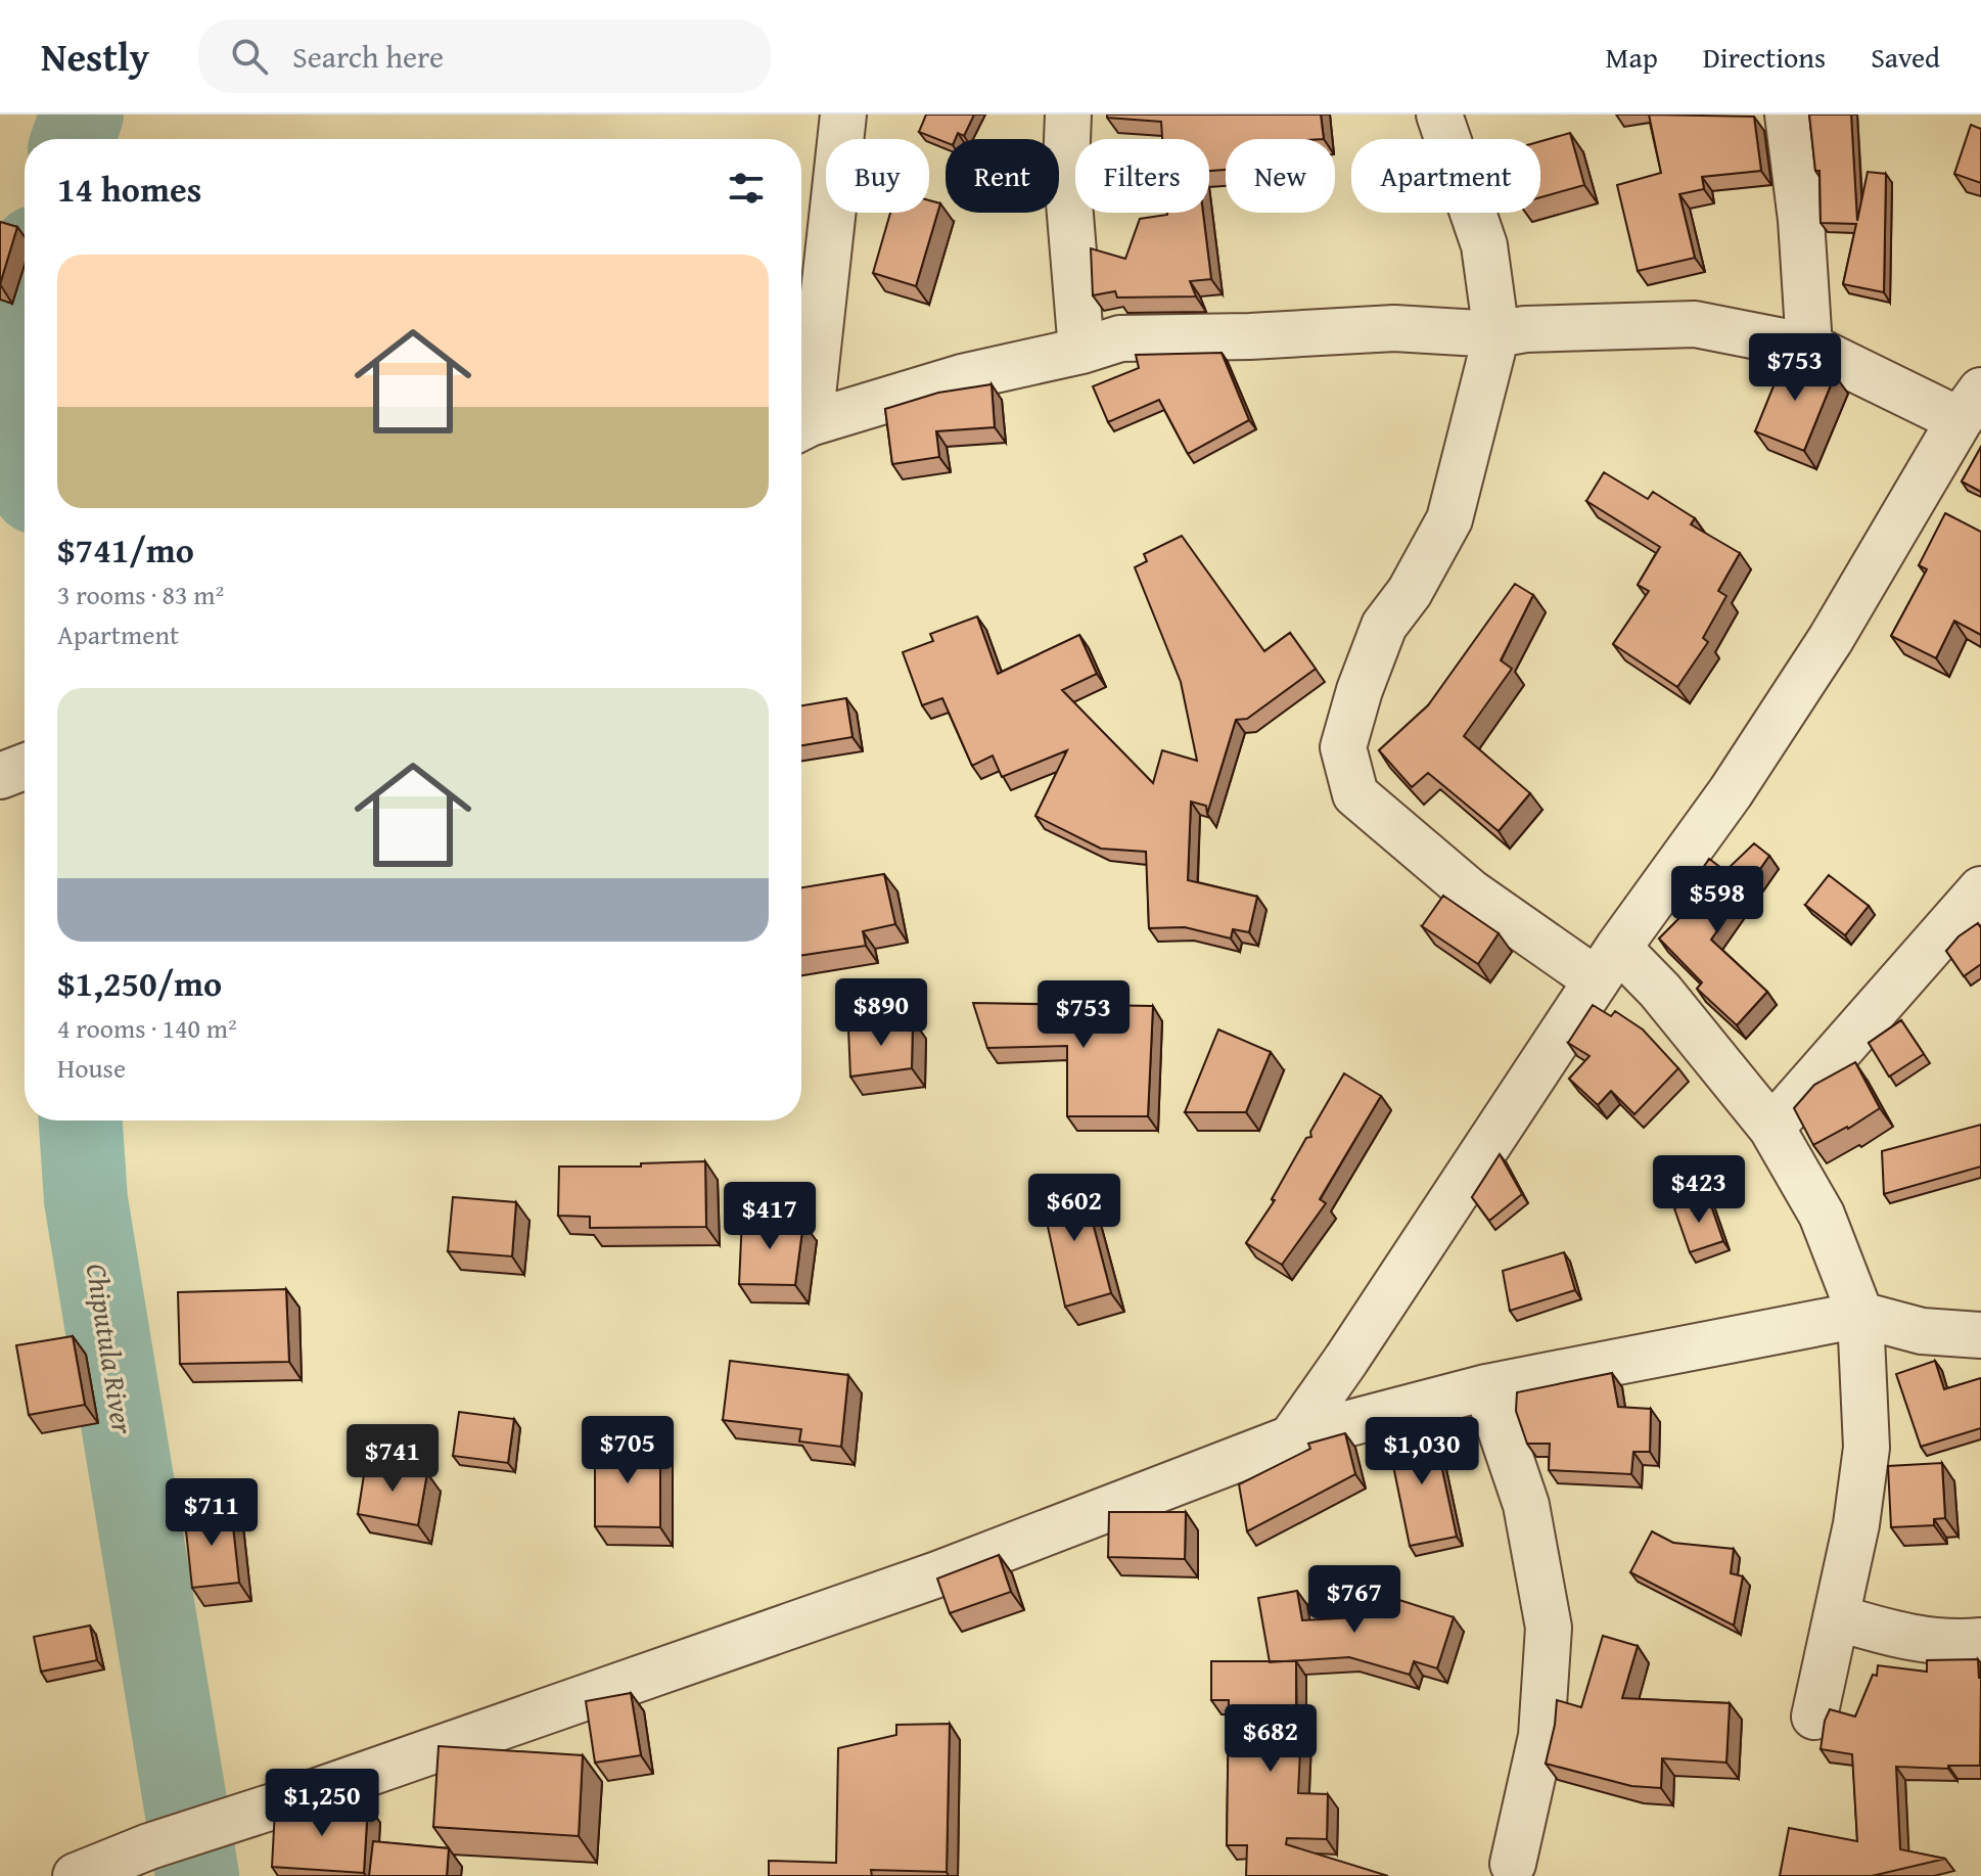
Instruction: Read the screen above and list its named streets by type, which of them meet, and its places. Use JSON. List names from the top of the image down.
{
  "water": ["Chiputula River"],
  "page": {
    "header": "Nestly",
    "search": "Search here",
    "nav": ["Map", "Directions", "Saved"],
    "chip": [
      "Buy",
      "Rent",
      "Filters",
      "New",
      "Apartment"
    ],
    "heading": "14 homes",
    "list": [
      {
        "name": "$741/mo",
        "note": "3 rooms · 83 m² · Apartment"
      },
      {
        "name": "$1,250/mo",
        "note": "4 rooms · 140 m² · House"
      }
    ],
    "price": [
      "$753",
      "$598",
      "$890",
      "$753",
      "$423",
      "$602",
      "$417",
      "$705",
      "$1,030",
      "$741",
      "$711",
      "$767",
      "$682",
      "$1,250"
    ]
  }
}
